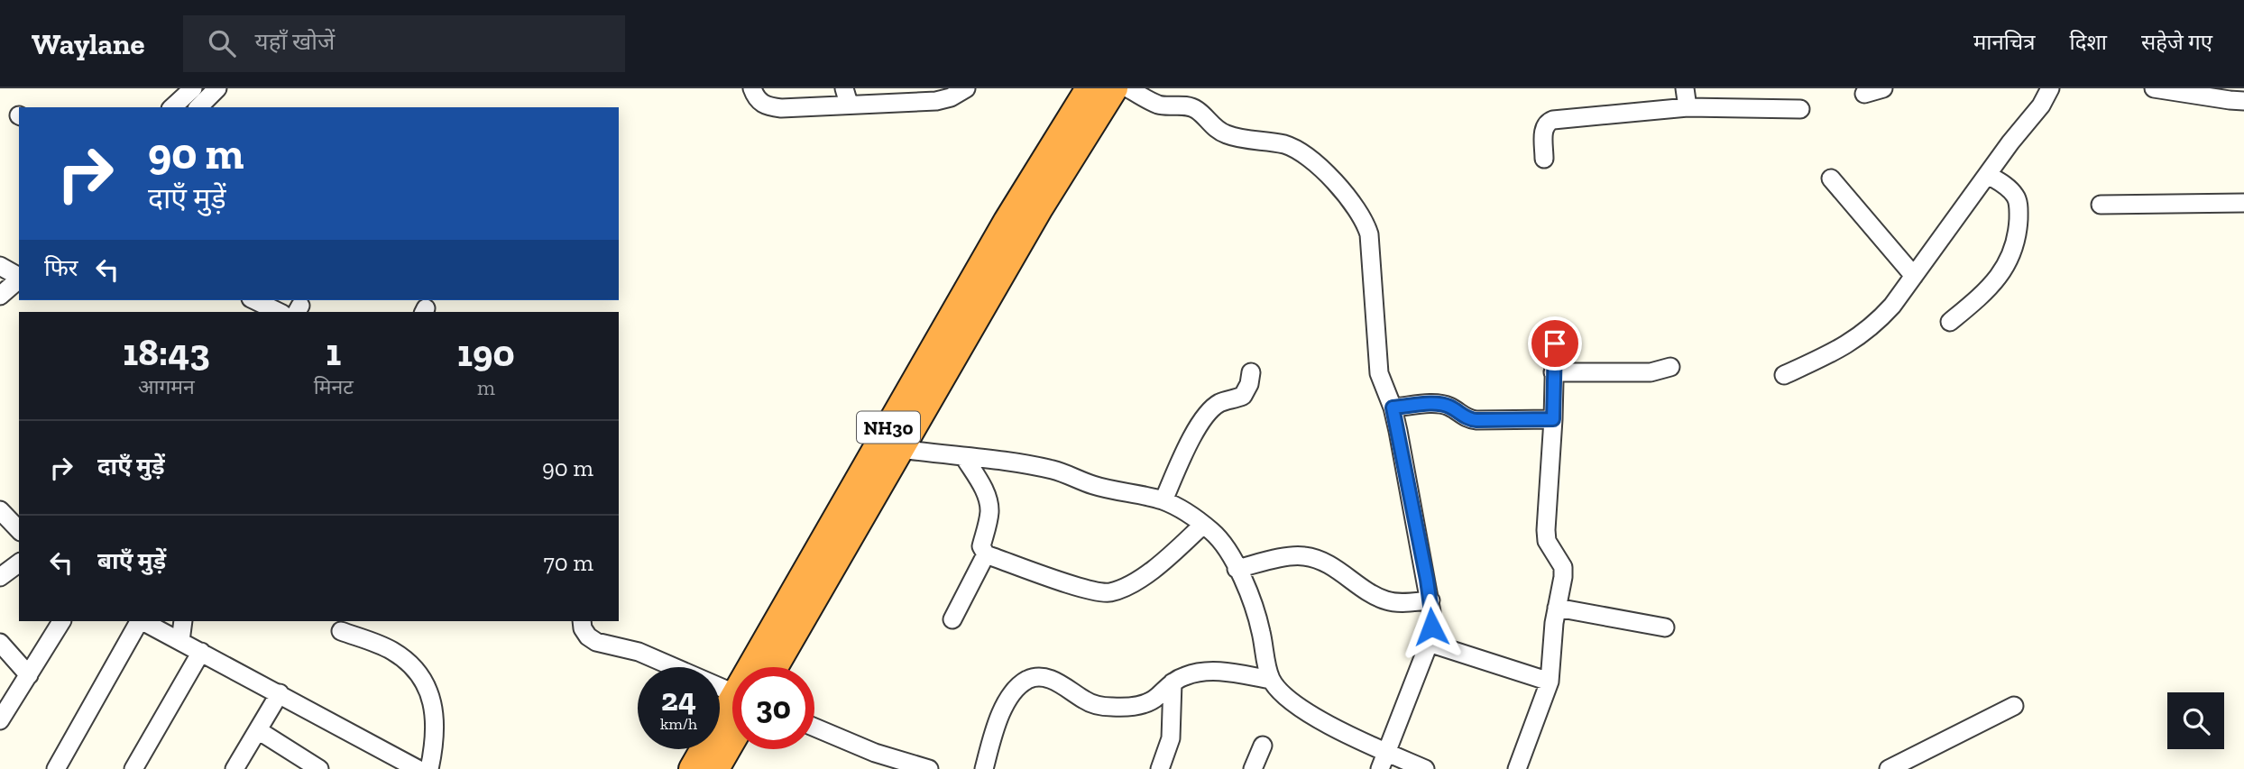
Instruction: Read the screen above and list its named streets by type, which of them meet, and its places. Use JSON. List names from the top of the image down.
{
  "streets": {
    "highway": ["NH30"]
  },
  "page": {
    "header": "Waylane",
    "search": "यहाँ खोजें",
    "nav": ["मानचित्र", "दिशा", "सहेजे गए"],
    "turn": ["90 m", "दाएँ मुड़ें"],
    "then": "फिर",
    "eta": [
      "18:43",
      "आगमन",
      "1",
      "मिनट",
      "190",
      "m"
    ],
    "list": [
      {
        "name": "दाएँ मुड़ें",
        "value": "90 m"
      },
      {
        "name": "बाएँ मुड़ें",
        "value": "70 m"
      }
    ],
    "speed": "24 km/h",
    "limit": "30"
  }
}
